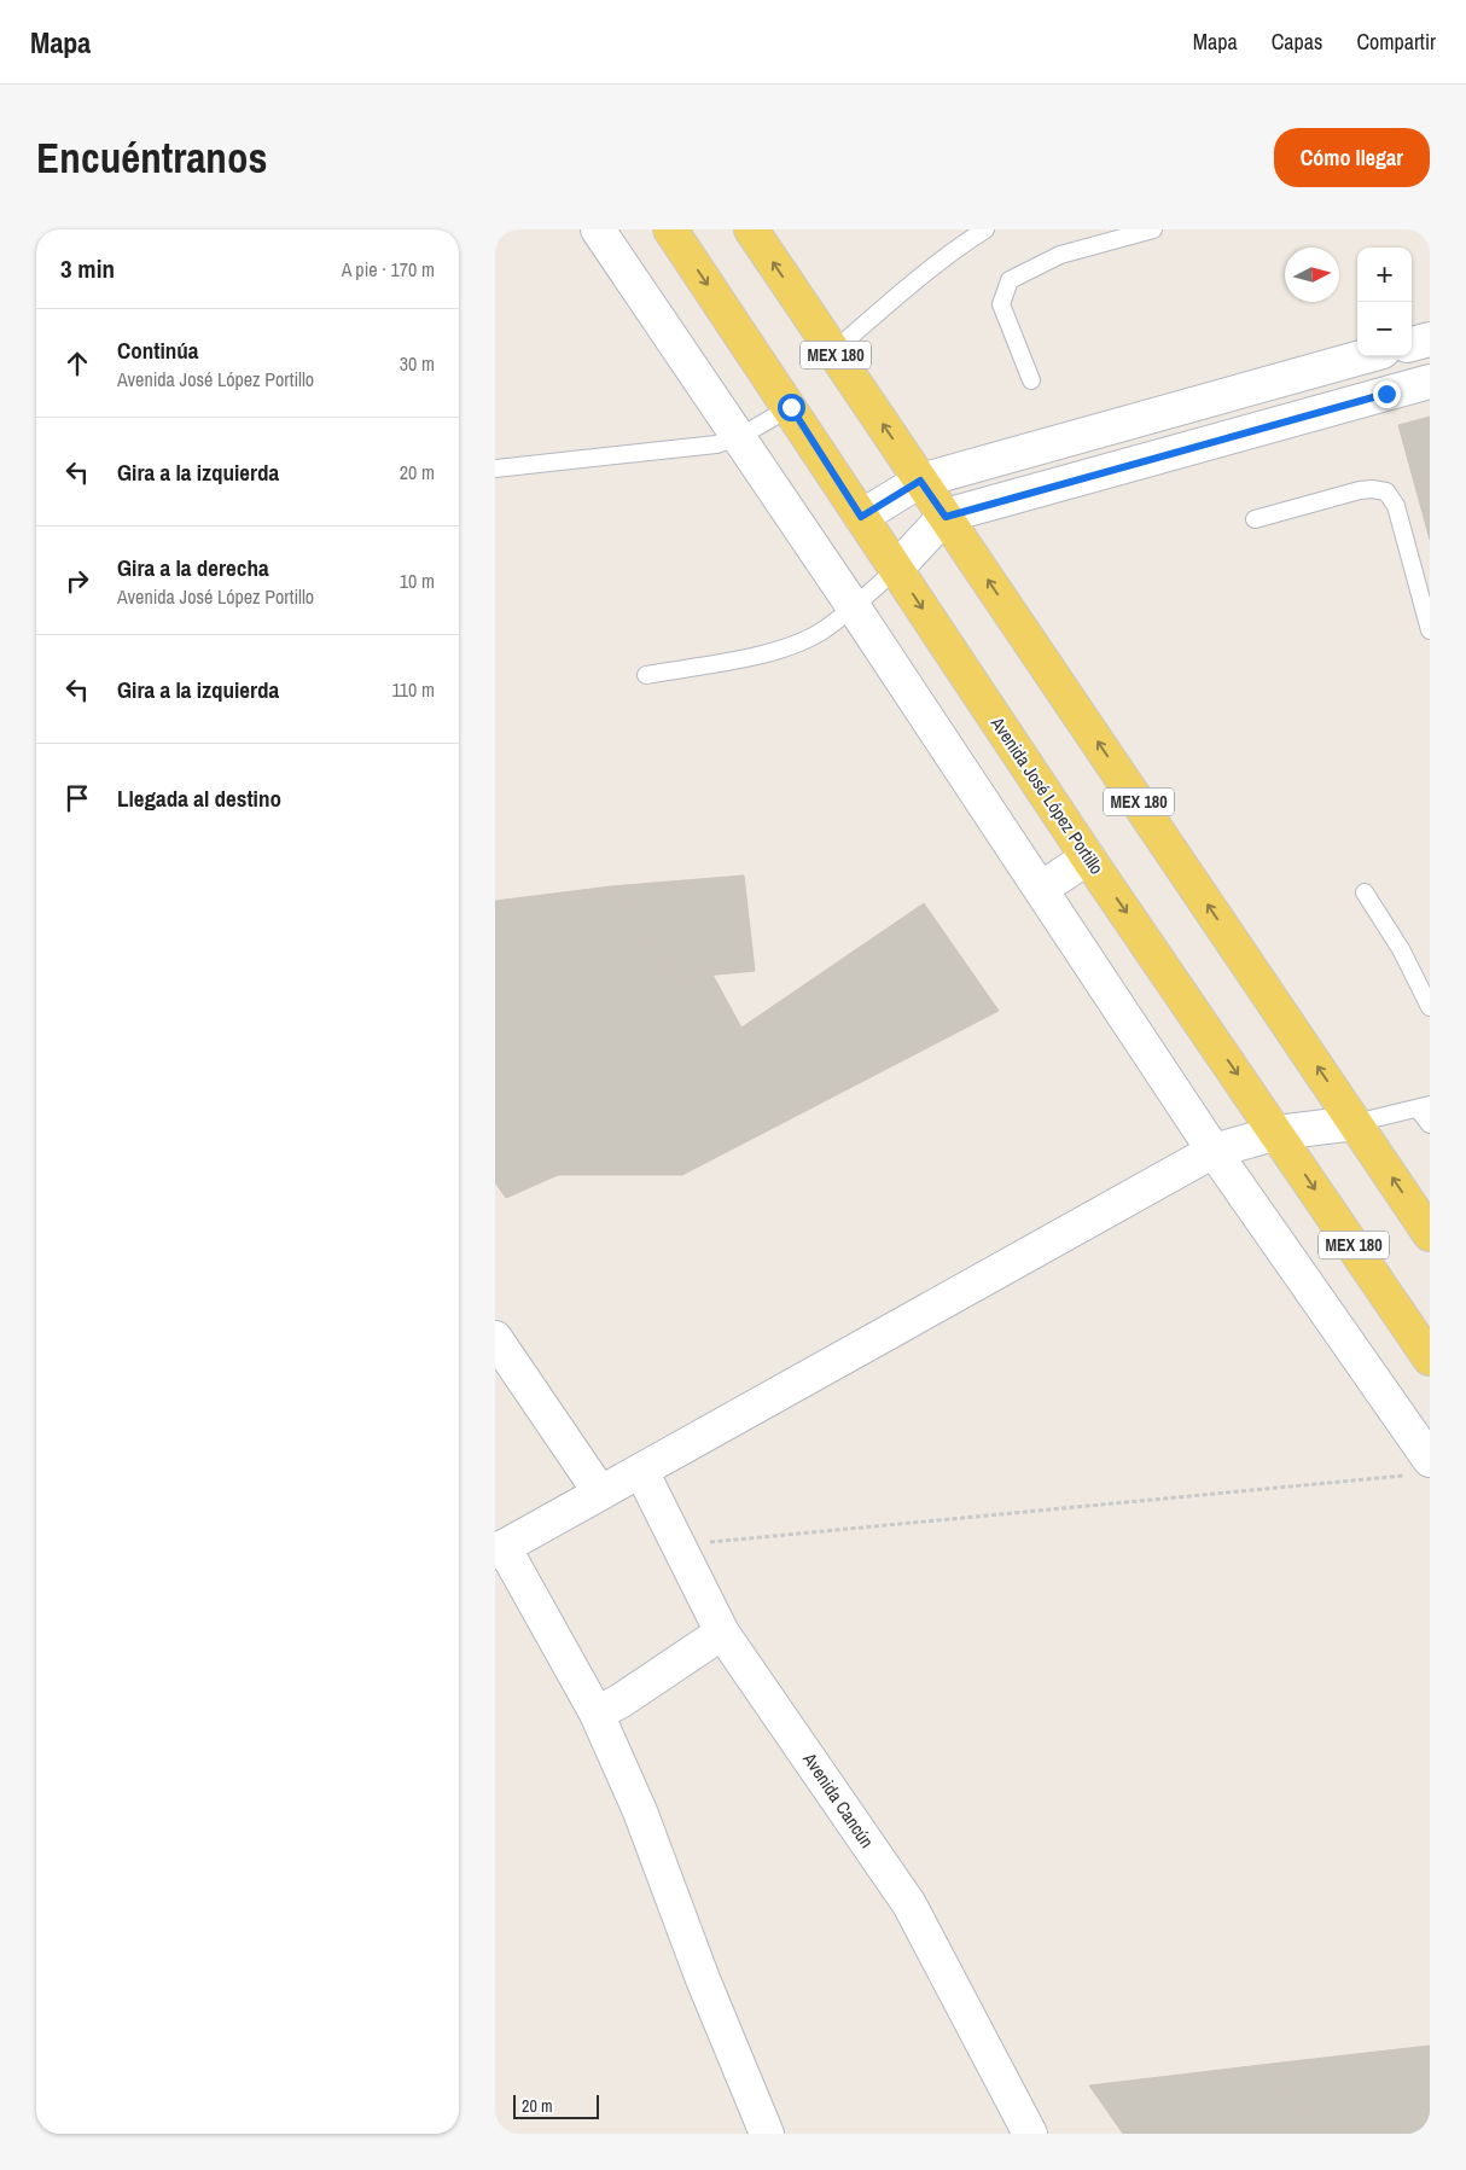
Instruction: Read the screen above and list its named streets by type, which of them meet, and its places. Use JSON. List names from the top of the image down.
{
  "streets": {
    "main road": ["MEX 180", "Avenida José López Portillo"],
    "street": ["Avenida Cancún"]
  },
  "scale_bar": "20 m",
  "north": "right",
  "page": {
    "header": "Mapa",
    "nav": ["Mapa", "Capas", "Compartir"],
    "buttons": "Cómo llegar",
    "title": "Encuéntranos",
    "heading": ["3 min", "A pie · 170 m"],
    "map_buttons": ["+", "−"],
    "list": [
      ["Continúa", "Avenida José López Portillo", "30 m"],
      ["Gira a la izquierda", "20 m"],
      ["Gira a la derecha", "Avenida José López Portillo", "10 m"],
      ["Gira a la izquierda", "110 m"],
      "Llegada al destino"
    ],
    "scale": "20 m"
  }
}
